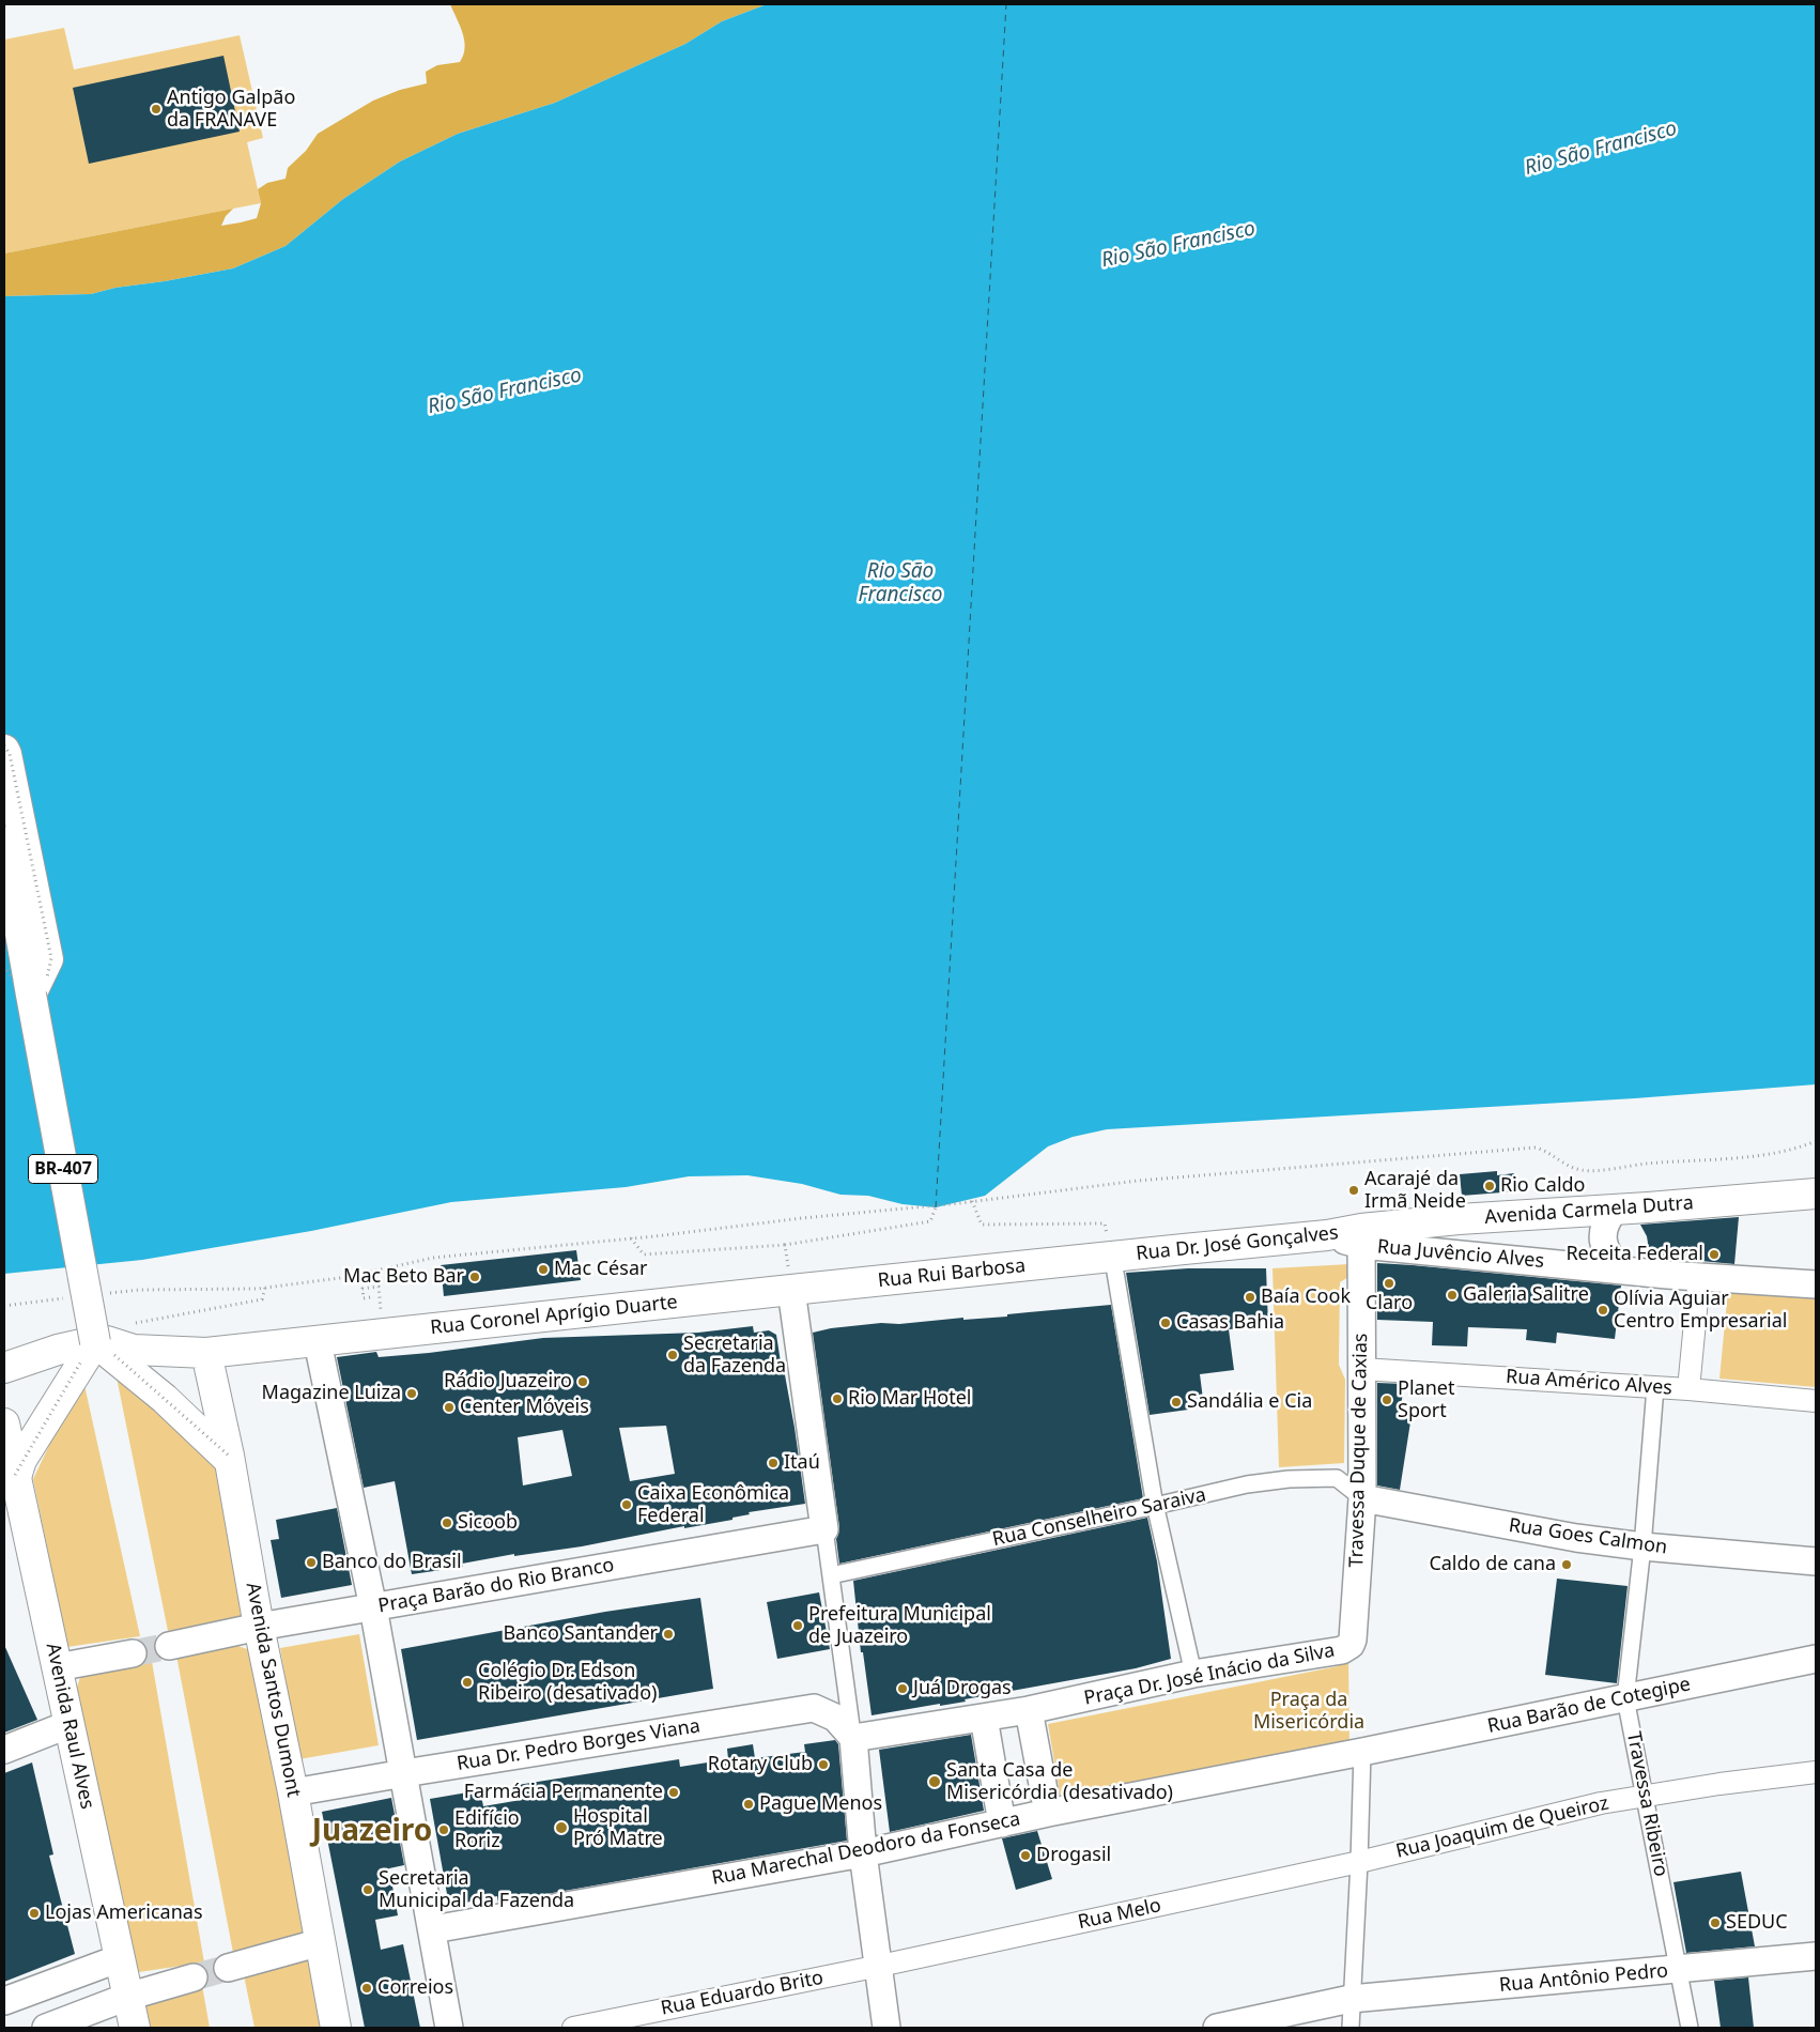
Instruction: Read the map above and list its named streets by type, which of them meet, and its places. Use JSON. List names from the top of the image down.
{
  "streets": {
    "main road": [
      "BR-407",
      "Avenida Carmela Dutra",
      "Rua Dr. José Gonçalves",
      "Rua Rui Barbosa",
      "Rua Coronel Aprígio Duarte",
      "Avenida Santos Dumont",
      "Avenida Raul Alves"
    ],
    "street": [
      "Rua Juvêncio Alves",
      "Rua Américo Alves",
      "Travessa Duque de Caxias",
      "Rua Conselheiro Saraiva",
      "Rua Goes Calmon",
      "Praça Barão do Rio Branco",
      "Praça Dr. José Inácio da Silva",
      "Rua Barão de Cotegipe",
      "Rua Dr. Pedro Borges Viana",
      "Travessa Ribeiro",
      "Rua Joaquim de Queiroz",
      "Rua Marechal Deodoro da Fonseca",
      "Rua Melo",
      "Rua Antônio Pedro",
      "Rua Eduardo Brito"
    ]
  },
  "crossings": [
    ["BR-407", "Rua Coronel Aprígio Duarte"],
    ["Avenida Carmela Dutra", "Rua Dr. José Gonçalves"],
    ["Avenida Carmela Dutra", "Rua Juvêncio Alves"],
    ["Avenida Carmela Dutra", "Travessa Duque de Caxias"],
    ["Rua Dr. José Gonçalves", "Rua Juvêncio Alves"],
    ["Rua Dr. José Gonçalves", "Rua Rui Barbosa"],
    ["Rua Dr. José Gonçalves", "Travessa Duque de Caxias"],
    ["Rua Juvêncio Alves", "Travessa Duque de Caxias"],
    ["Rua Rui Barbosa", "Rua Coronel Aprígio Duarte"],
    ["Rua Coronel Aprígio Duarte", "Avenida Santos Dumont"],
    ["Rua Américo Alves", "Travessa Duque de Caxias"],
    ["Rua Américo Alves", "Travessa Ribeiro"],
    ["Travessa Duque de Caxias", "Rua Conselheiro Saraiva"],
    ["Travessa Duque de Caxias", "Rua Goes Calmon"],
    ["Travessa Duque de Caxias", "Praça Dr. José Inácio da Silva"],
    ["Rua Conselheiro Saraiva", "Rua Goes Calmon"],
    ["Rua Goes Calmon", "Travessa Ribeiro"],
    ["Praça Barão do Rio Branco", "Avenida Santos Dumont"],
    ["Praça Dr. José Inácio da Silva", "Rua Dr. Pedro Borges Viana"],
    ["Avenida Santos Dumont", "Rua Dr. Pedro Borges Viana"],
    ["Rua Barão de Cotegipe", "Travessa Ribeiro"],
    ["Rua Barão de Cotegipe", "Rua Marechal Deodoro da Fonseca"],
    ["Travessa Ribeiro", "Rua Joaquim de Queiroz"],
    ["Travessa Ribeiro", "Rua Antônio Pedro"],
    ["Rua Joaquim de Queiroz", "Rua Melo"],
    ["Rua Melo", "Rua Eduardo Brito"]
  ],
  "districts": ["Juazeiro"],
  "water": ["Rio São Francisco"],
  "parks": ["Praça da Misericórdia"],
  "places": [
    "Antigo Galpão da FRANAVE",
    "Rio Caldo",
    "Acarajé da Irmã Neide",
    "Receita Federal",
    "Mac César",
    "Mac Beto Bar",
    "Claro",
    "Galeria Salitre",
    "Baía Cook",
    "Olívia Aguiar Centro Empresarial",
    "Casas Bahia",
    "Secretaria da Fazenda",
    "Rádio Juazeiro",
    "Magazine Luiza",
    "Rio Mar Hotel",
    "Planet Sport",
    "Sandália e Cia",
    "Center Móveis",
    "Itaú",
    "Caixa Econômica Federal",
    "Sicoob",
    "Banco do Brasil",
    "Caldo de cana",
    "Prefeitura Municipal de Juazeiro",
    "Banco Santander",
    "Colégio Dr. Edson Ribeiro (desativado)",
    "Juá Drogas",
    "Rotary Club",
    "Santa Casa de Misericórdia (desativado)",
    "Farmácia Permanente",
    "Pague Menos",
    "Hospital Pró Matre",
    "Edifício Roriz",
    "Drogasil",
    "Secretaria Municipal da Fazenda",
    "Lojas Americanas",
    "SEDUC",
    "Correios"
  ]
}
